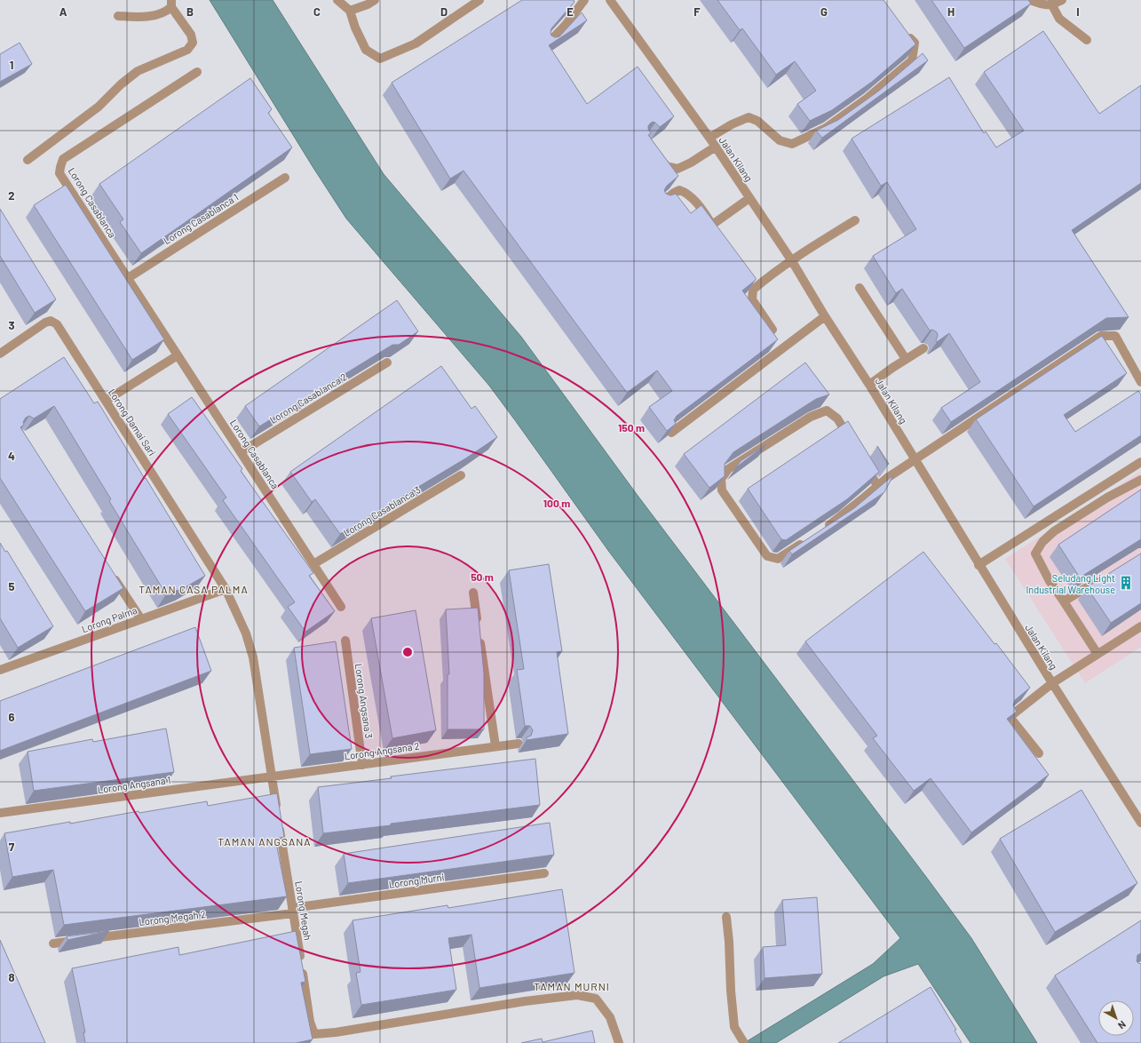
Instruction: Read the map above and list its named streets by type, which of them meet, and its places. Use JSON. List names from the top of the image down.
{
  "streets": {
    "street": [
      "Jalan Kilang",
      "Lorong Casablanca",
      "Lorong Casablanca 1",
      "Lorong Casablanca 2",
      "Lorong Damai Sari",
      "Lorong Casablanca 3",
      "Lorong Palma",
      "Lorong Angsana 3",
      "Lorong Angsana 2",
      "Lorong Angsana 1",
      "Lorong Murni",
      "Lorong Megah",
      "Lorong Megah 2"
    ]
  },
  "crossings": [
    ["Lorong Casablanca", "Lorong Casablanca 1"],
    ["Lorong Casablanca", "Lorong Casablanca 2"],
    ["Lorong Casablanca", "Lorong Casablanca 3"],
    ["Lorong Damai Sari", "Lorong Palma"],
    ["Lorong Damai Sari", "Lorong Megah"],
    ["Lorong Palma", "Lorong Megah"],
    ["Lorong Angsana 3", "Lorong Angsana 2"],
    ["Lorong Angsana 2", "Lorong Angsana 1"],
    ["Lorong Angsana 2", "Lorong Megah"],
    ["Lorong Angsana 1", "Lorong Megah"],
    ["Lorong Murni", "Lorong Megah"],
    ["Lorong Murni", "Lorong Megah 2"],
    ["Lorong Megah", "Lorong Megah 2"]
  ],
  "districts": ["TAMAN CASA PALMA", "TAMAN ANGSANA", "TAMAN MURNI"],
  "places": {
    "building": ["Seludang Light Industrial Warehouse"]
  },
  "north": "bottom right",
  "grid": {
    "columns": [
      "A",
      "B",
      "C",
      "D",
      "E",
      "F",
      "G",
      "H",
      "I"
    ],
    "rows": [
      "1",
      "2",
      "3",
      "4",
      "5",
      "6",
      "7",
      "8"
    ]
  },
  "rings": ["150 m", "100 m", "50 m"]
}
